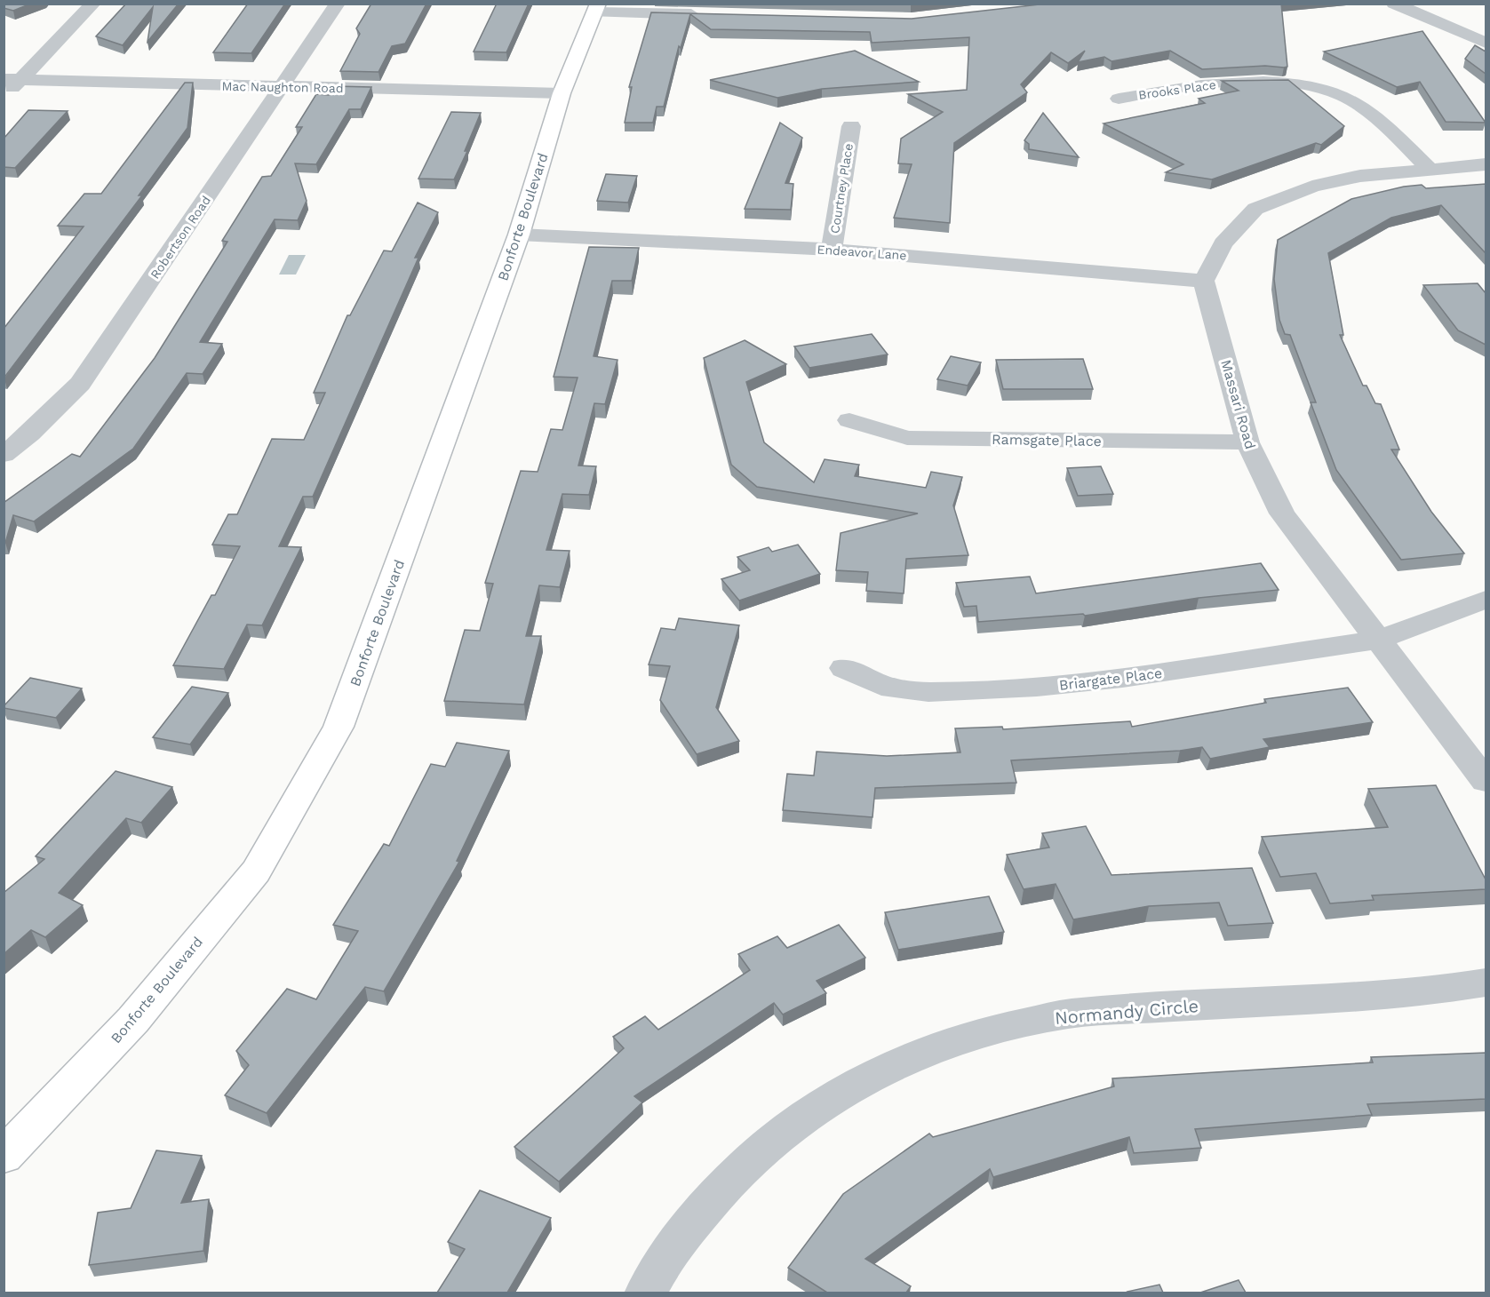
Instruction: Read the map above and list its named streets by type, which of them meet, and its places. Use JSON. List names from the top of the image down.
{
  "streets": {
    "main road": ["Bonforte Boulevard"],
    "street": [
      "Mac Naughton Road",
      "Brooks Place",
      "Courtney Place",
      "Robertson Road",
      "Endeavor Lane",
      "Massari Road",
      "Ramsgate Place",
      "Briargate Place",
      "Normandy Circle"
    ]
  },
  "crossings": [
    ["Mac Naughton Road", "Bonforte Boulevard"],
    ["Mac Naughton Road", "Robertson Road"],
    ["Courtney Place", "Endeavor Lane"],
    ["Bonforte Boulevard", "Endeavor Lane"],
    ["Endeavor Lane", "Massari Road"],
    ["Massari Road", "Ramsgate Place"],
    ["Massari Road", "Briargate Place"]
  ]
}
